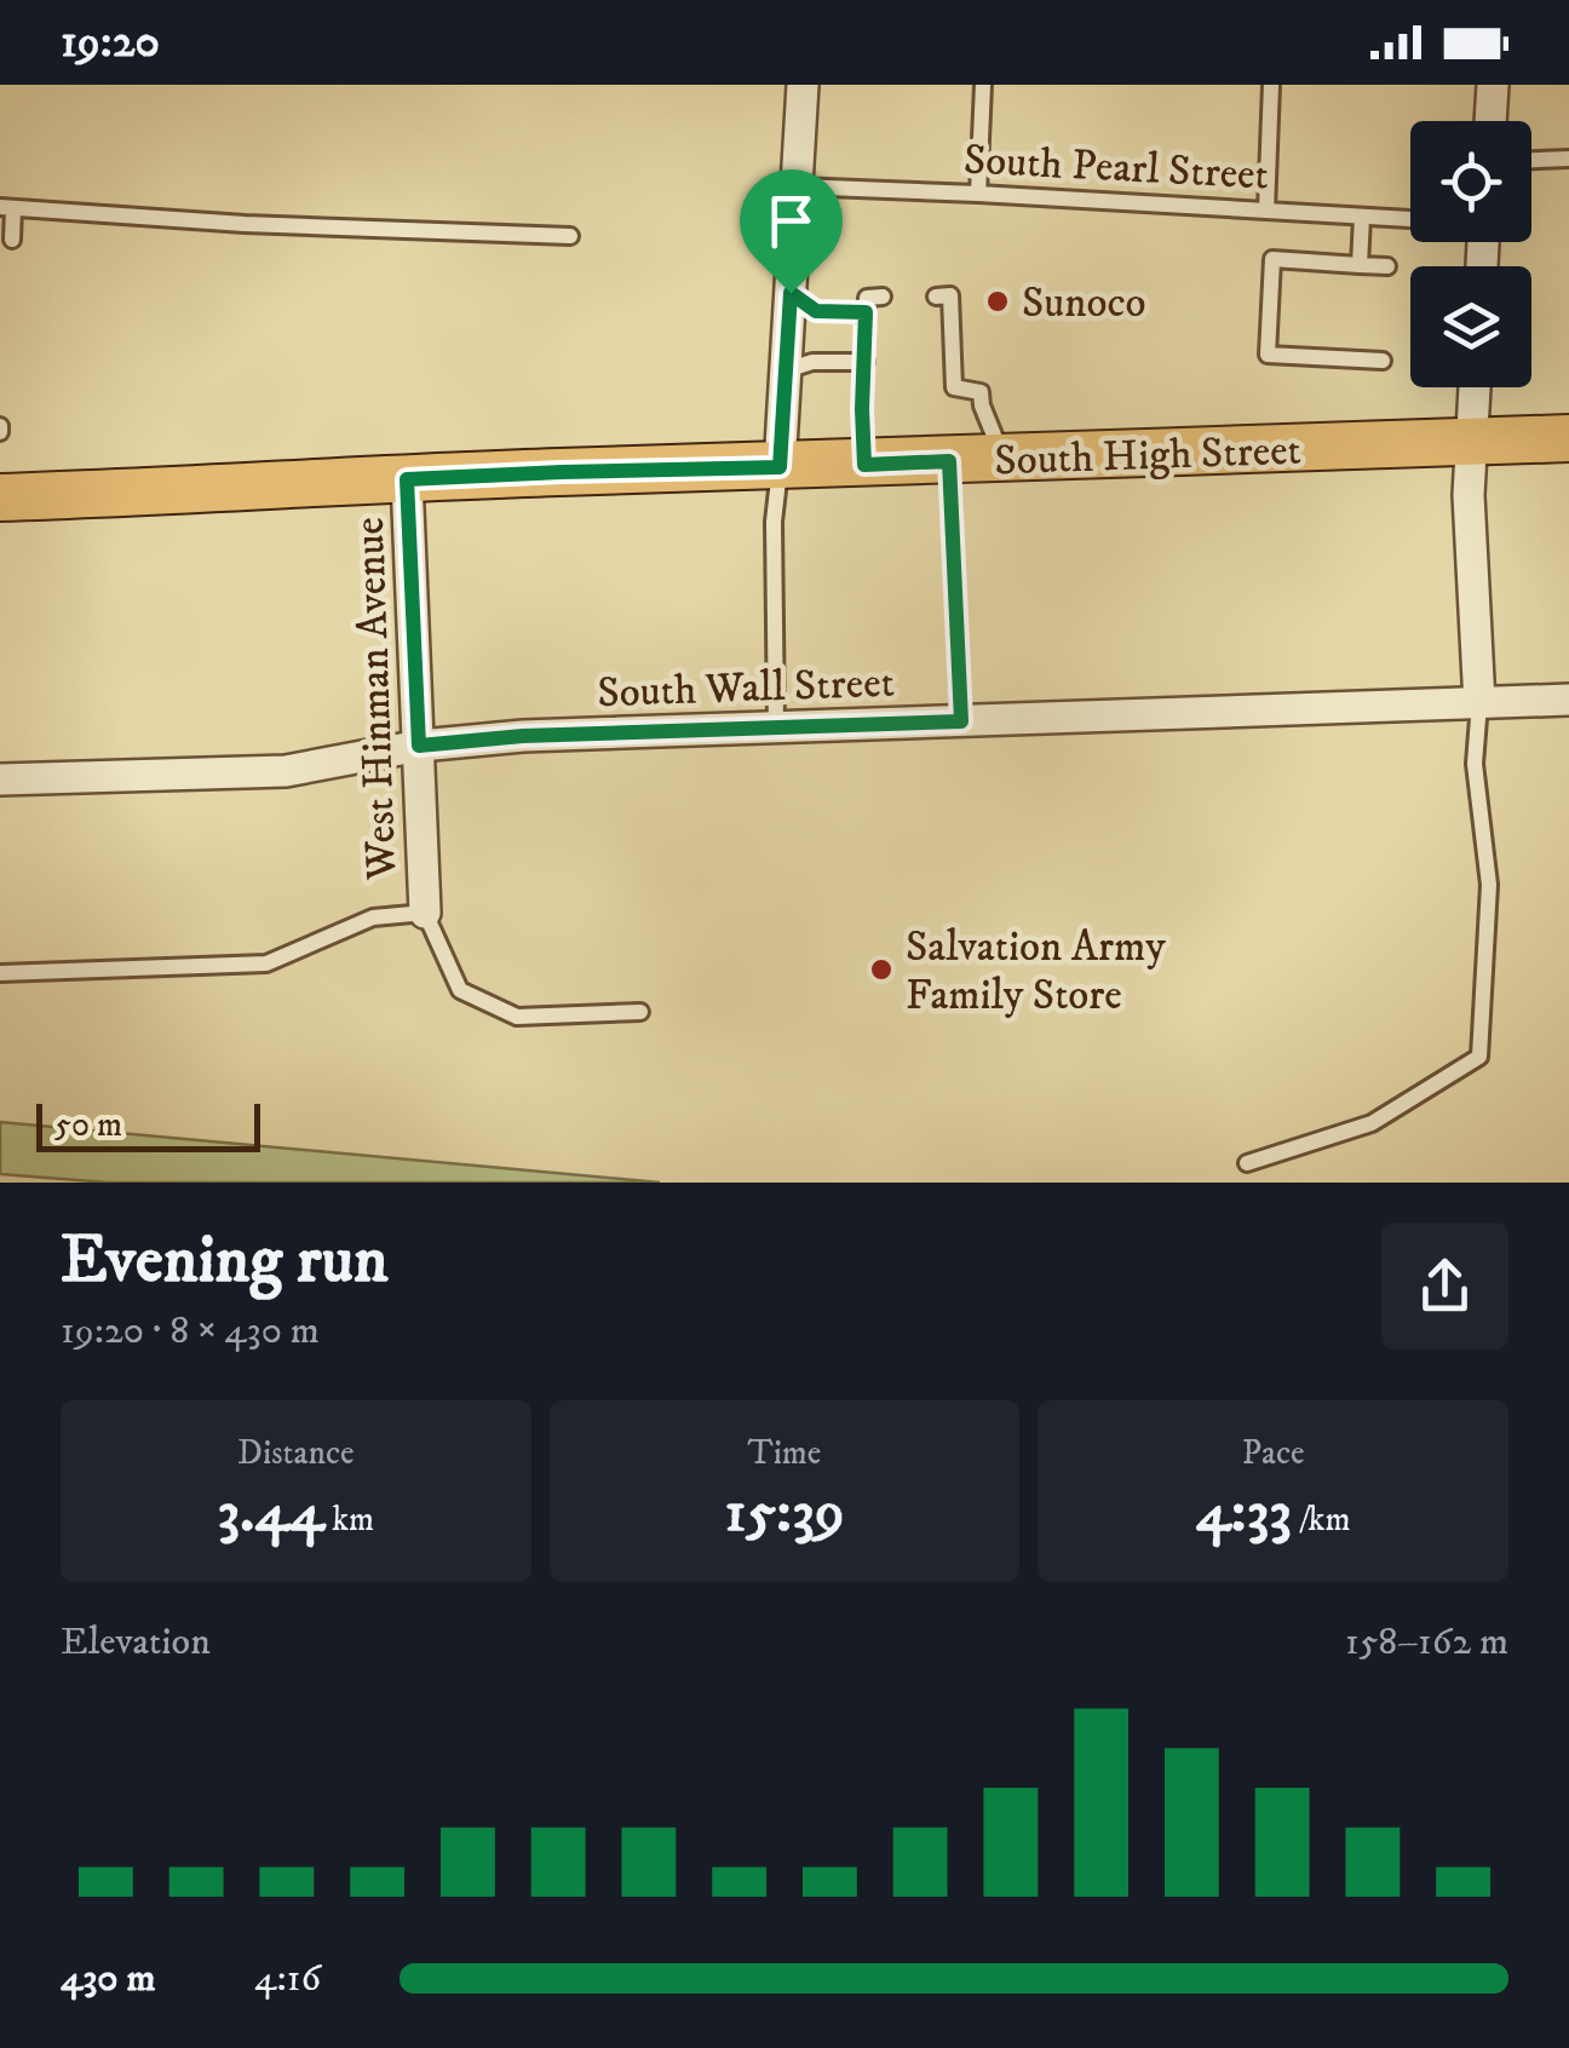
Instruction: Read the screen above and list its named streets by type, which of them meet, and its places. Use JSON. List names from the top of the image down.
{
  "streets": {
    "main road": ["South High Street"],
    "street": ["South Wall Street", "West Hinman Avenue"],
    "lane": ["South Pearl Street"]
  },
  "crossings": [
    ["South High Street", "West Hinman Avenue"],
    ["South Wall Street", "West Hinman Avenue"]
  ],
  "places": ["Sunoco", "Salvation Army Family Store"],
  "scale_bar": "50 m",
  "page": {
    "status": "19:20",
    "scale": "50 m",
    "heading": ["Evening run", "19:20 · 8 × 430 m"],
    "stats": [
      ["Distance", "3.44 km"],
      ["Time", "15:39"],
      ["Pace", "4:33 /km"]
    ],
    "chart": ["Elevation", "158–162 m"],
    "list": [
      {
        "name": "430 m",
        "note": "4:16"
      }
    ]
  }
}
